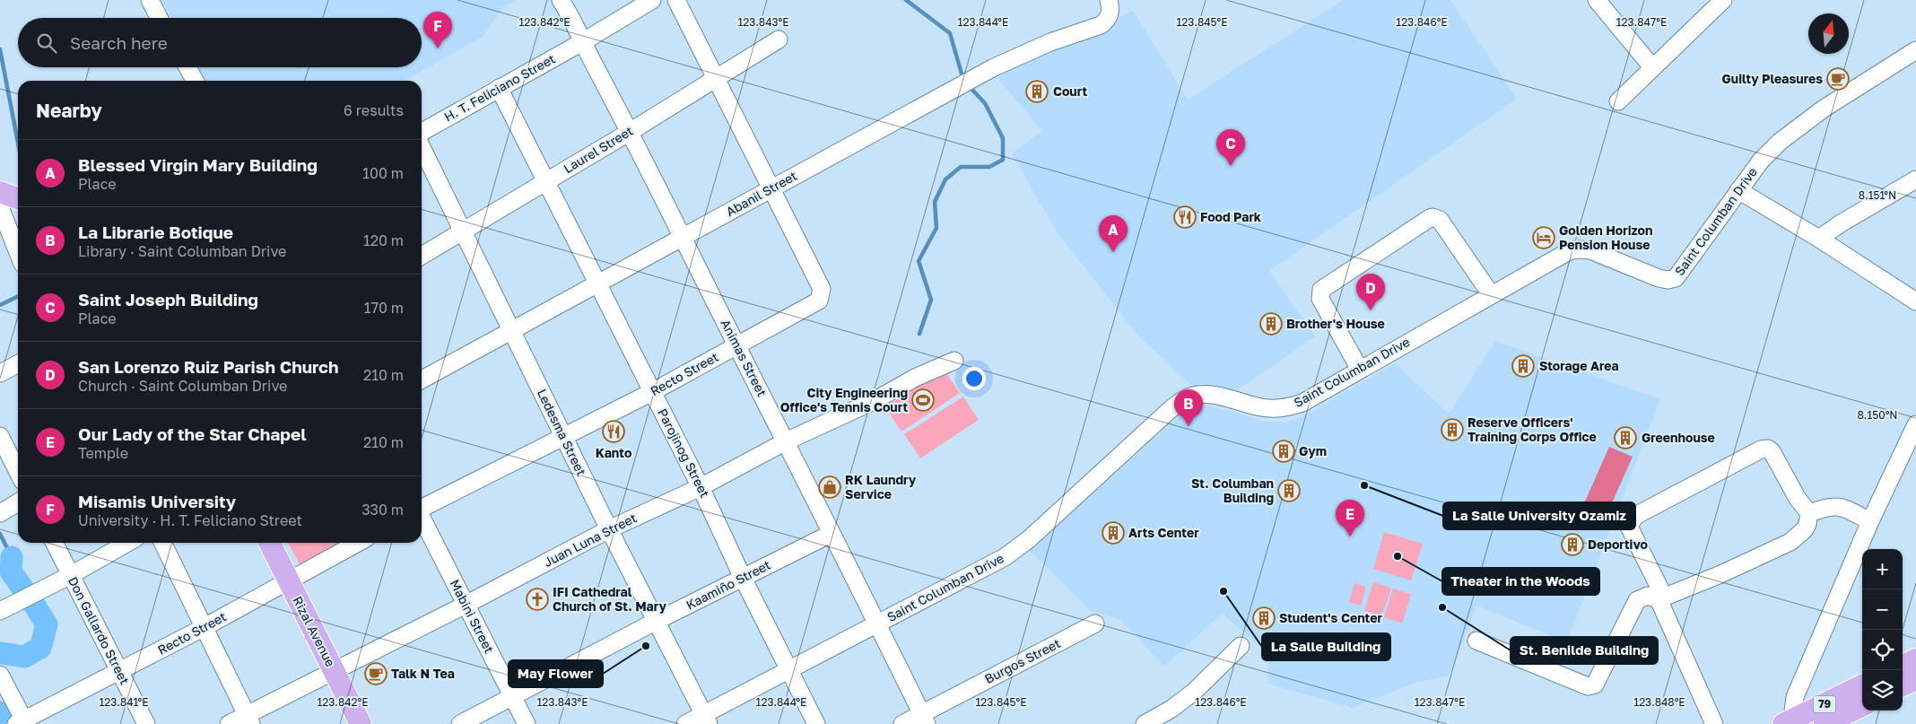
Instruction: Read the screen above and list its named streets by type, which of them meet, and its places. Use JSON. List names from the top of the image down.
{
  "streets": {
    "main road": ["Rizal Avenue", "79"],
    "street": [
      "H. T. Feliciano Street",
      "Laurel Street",
      "Abanil Street",
      "Saint Columban Drive",
      "Animas Street",
      "Recto Street",
      "Ledesma Street",
      "Parojinog Street",
      "Juan Luna Street",
      "Kaamiño Street",
      "Mabini Street",
      "Don Gallardo Street",
      "Burgos Street"
    ]
  },
  "crossings": [
    ["H. T. Feliciano Street", "Animas Street"],
    ["H. T. Feliciano Street", "Parojinog Street"],
    ["Laurel Street", "Animas Street"],
    ["Laurel Street", "Recto Street"],
    ["Laurel Street", "Ledesma Street"],
    ["Laurel Street", "Parojinog Street"],
    ["Abanil Street", "Animas Street"],
    ["Abanil Street", "Recto Street"],
    ["Abanil Street", "Ledesma Street"],
    ["Abanil Street", "Parojinog Street"],
    ["Saint Columban Drive", "Animas Street"],
    ["Saint Columban Drive", "Ledesma Street"],
    ["Saint Columban Drive", "Parojinog Street"],
    ["Animas Street", "Recto Street"],
    ["Animas Street", "Juan Luna Street"],
    ["Animas Street", "Kaamiño Street"],
    ["Animas Street", "Burgos Street"],
    ["Recto Street", "Ledesma Street"],
    ["Recto Street", "Parojinog Street"],
    ["Recto Street", "Don Gallardo Street"],
    ["Recto Street", "Rizal Avenue"],
    ["Ledesma Street", "Juan Luna Street"],
    ["Ledesma Street", "Kaamiño Street"],
    ["Parojinog Street", "Juan Luna Street"],
    ["Parojinog Street", "Kaamiño Street"],
    ["Juan Luna Street", "Mabini Street"],
    ["Juan Luna Street", "Rizal Avenue"],
    ["Kaamiño Street", "Mabini Street"]
  ],
  "places": {
    "cafe": ["Guilty Pleasures", "Talk N Tea"],
    "building": [
      "Court",
      "Brother's House",
      "Storage Area",
      "Reserve Officers' Training Corps Office",
      "Greenhouse",
      "Gym",
      "St. Columban Building",
      "Arts Center",
      "Deportivo",
      "Student's Center"
    ],
    "restaurant": ["Food Park", "Kanto"],
    "hotel": ["Golden Horizon Pension House"],
    "sports": ["City Engineering Office's Tennis Court"],
    "other": [
      "La Salle University Ozamiz",
      "Theater in the Woods",
      "La Salle Building",
      "St. Benilde Building",
      "May Flower"
    ],
    "shop": ["RK Laundry Service"],
    "church": ["IFI Cathedral Church of St. Mary"]
  },
  "north": "top",
  "page": {
    "pins": [
      "F",
      "C",
      "A",
      "D",
      "B",
      "E"
    ],
    "search": "Search here",
    "heading": ["Nearby", "6 results"],
    "list": [
      {
        "mark": "A",
        "name": "Blessed Virgin Mary Building",
        "note": "Place",
        "value": "100 m"
      },
      {
        "mark": "B",
        "name": "La Librarie Botique",
        "note": "Library · Saint Columban Drive",
        "value": "120 m"
      },
      {
        "mark": "C",
        "name": "Saint Joseph Building",
        "note": "Place",
        "value": "170 m"
      },
      {
        "mark": "D",
        "name": "San Lorenzo Ruiz Parish Church",
        "note": "Church · Saint Columban Drive",
        "value": "210 m"
      },
      {
        "mark": "E",
        "name": "Our Lady of the Star Chapel",
        "note": "Temple",
        "value": "210 m"
      },
      {
        "mark": "F",
        "name": "Misamis University",
        "note": "University · H. T. Feliciano Street",
        "value": "330 m"
      }
    ],
    "map_buttons": ["+", "−"]
  },
  "coordinates": [
    "123.842°E",
    "123.843°E",
    "123.844°E",
    "123.845°E",
    "123.846°E",
    "123.847°E",
    "8.151°N",
    "8.150°N",
    "123.841°E",
    "123.848°E"
  ]
}
